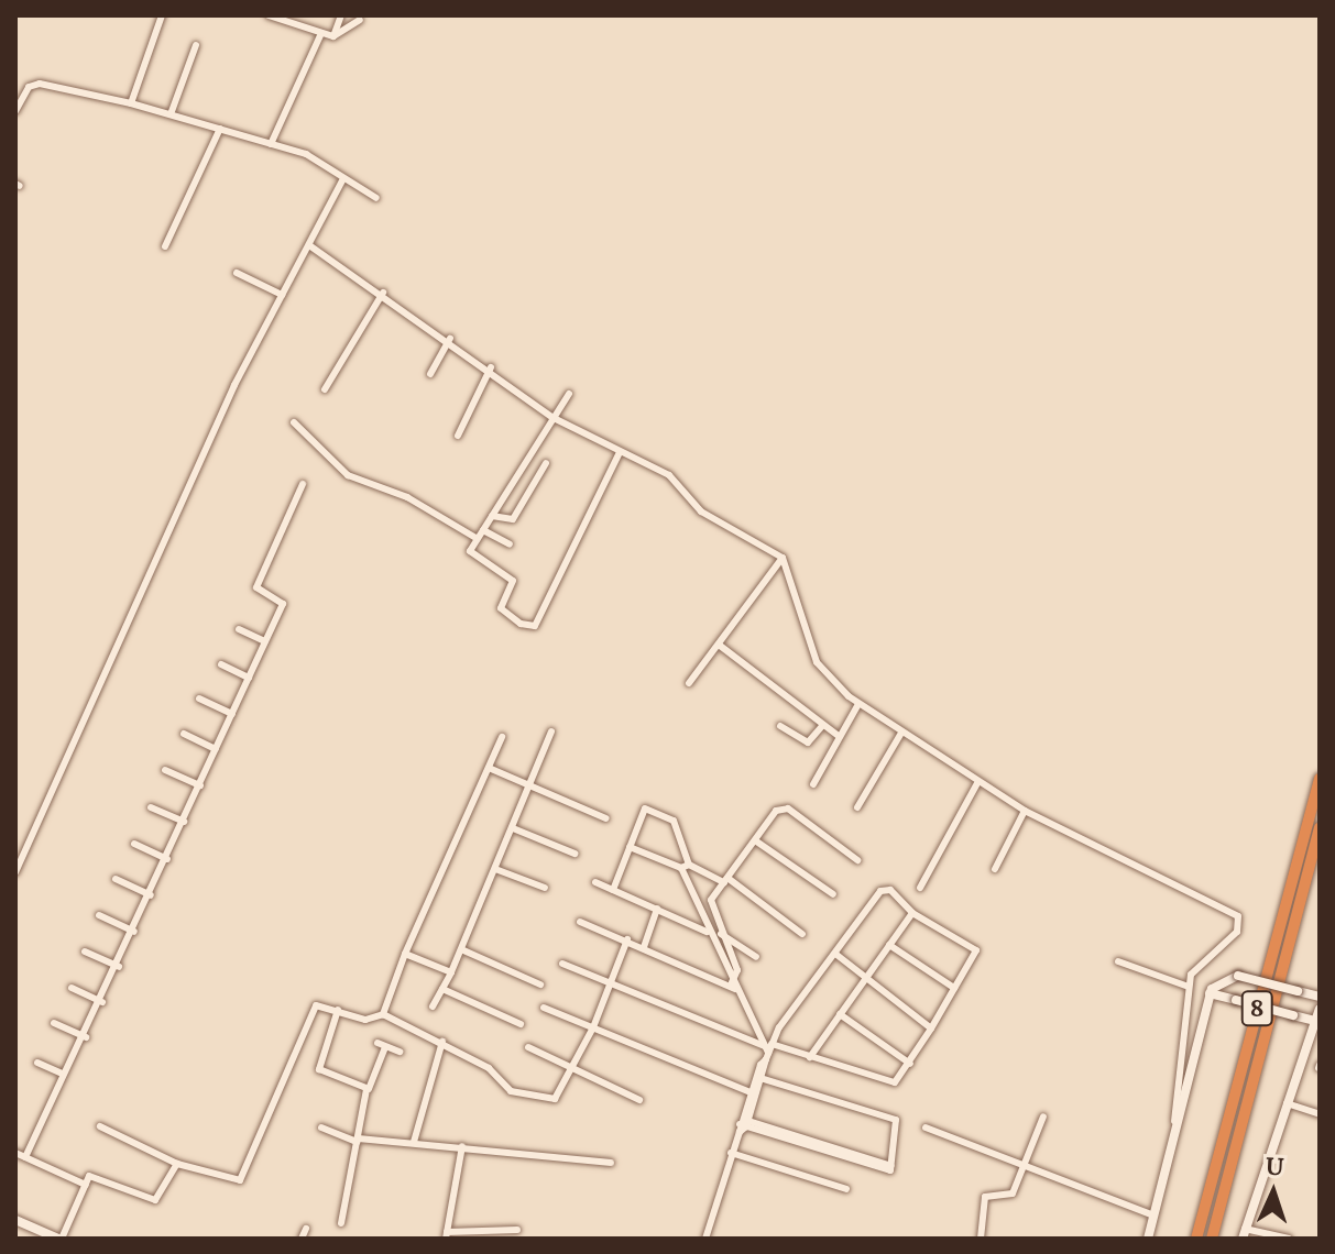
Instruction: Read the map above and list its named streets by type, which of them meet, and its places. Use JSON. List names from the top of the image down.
{
  "streets": {
    "highway": ["8"]
  },
  "north": "top"
}
